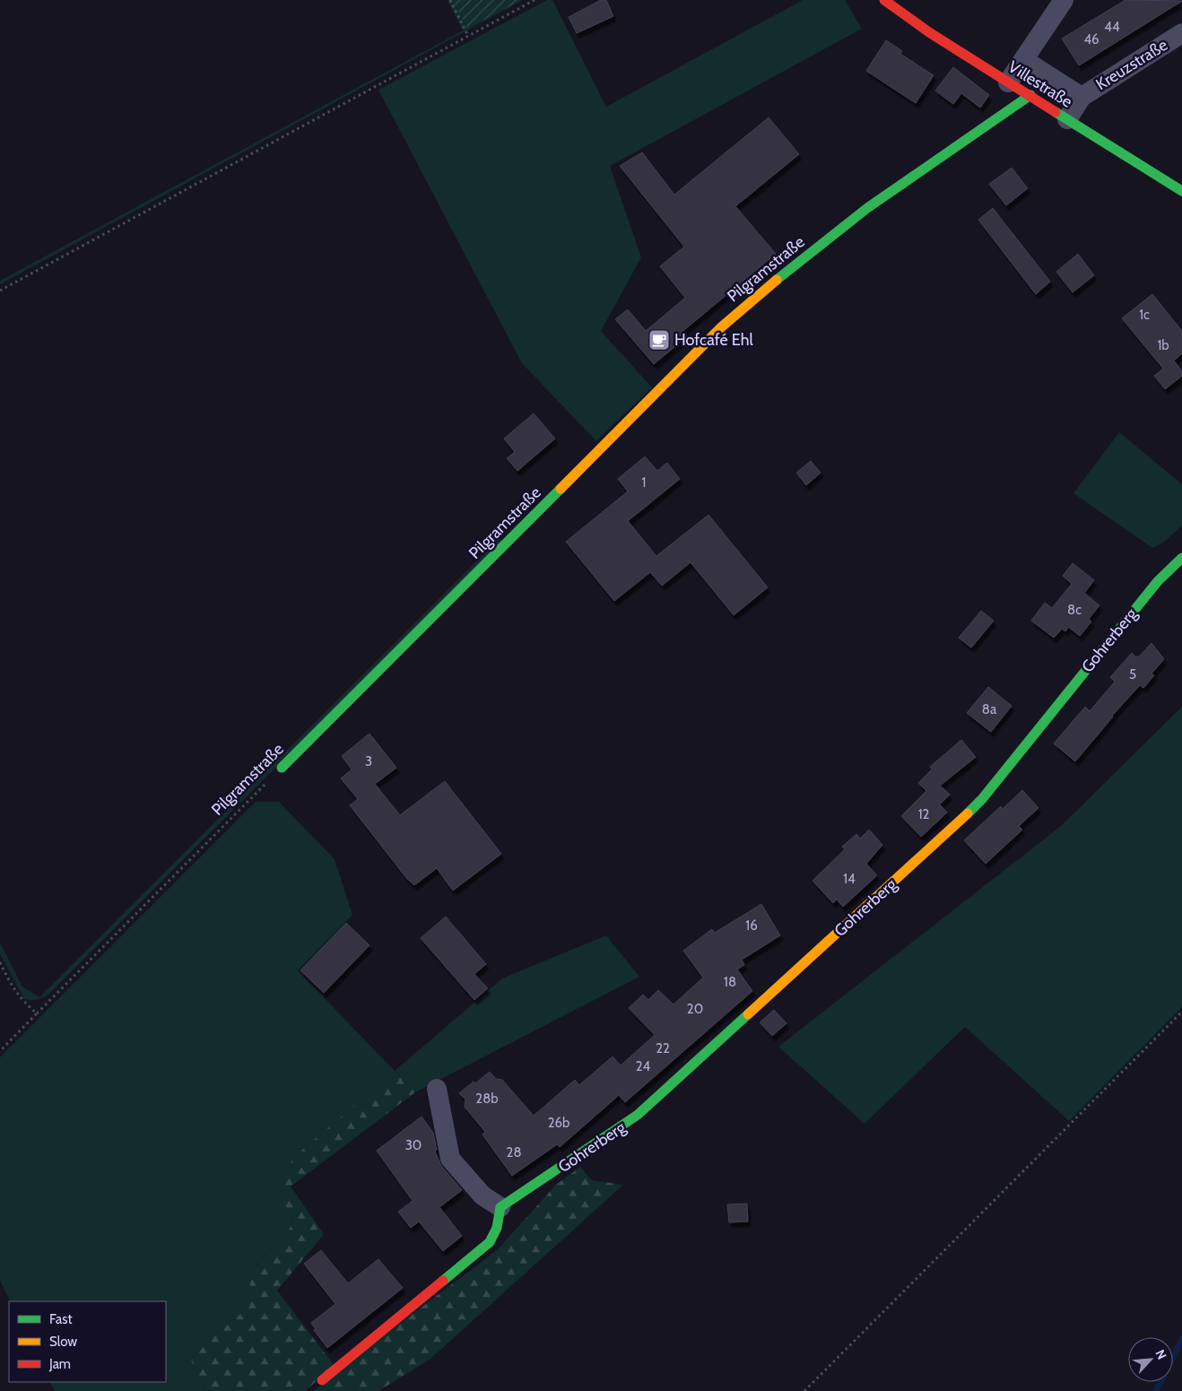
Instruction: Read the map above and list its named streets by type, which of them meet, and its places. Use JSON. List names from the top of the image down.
{
  "streets": {
    "street": [
      "Kreuzstraße",
      "Villestraße",
      "Pilgramstraße",
      "Gohrerberg"
    ]
  },
  "crossings": [
    ["Kreuzstraße", "Villestraße"],
    ["Villestraße", "Pilgramstraße"]
  ],
  "places": {
    "cafe": ["Hofcafé Ehl"]
  },
  "house_numbers": [
    "44",
    "46",
    "1c",
    "1b",
    "1",
    "8c",
    "5",
    "8a",
    "3",
    "12",
    "14",
    "16",
    "18",
    "20",
    "22",
    "24",
    "28b",
    "26b",
    "30",
    "28"
  ],
  "legend": ["Fast", "Slow", "Jam"],
  "north": "top right"
}
